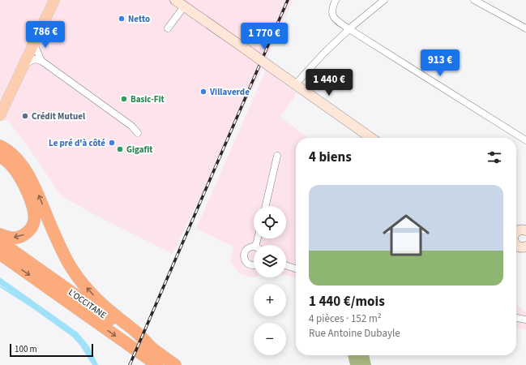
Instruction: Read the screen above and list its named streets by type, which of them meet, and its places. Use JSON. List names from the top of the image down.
{
  "streets": {
    "highway": ["L'OCCITANE"]
  },
  "places": [
    "Netto",
    "Villaverde",
    "Basic-Fit",
    "Crédit Mutuel",
    "Le pré d'à côté",
    "Gigafit"
  ],
  "scale_bar": "100 m",
  "page": {
    "price": [
      "786 €",
      "1 770 €",
      "913 €",
      "1 440 €"
    ],
    "heading": "4 biens",
    "list": [
      {
        "name": "1 440 €/mois",
        "note": "4 pièces · 152 m² · Rue Antoine Dubayle"
      }
    ],
    "map_buttons": ["+", "−"],
    "scale": "100 m"
  }
}
